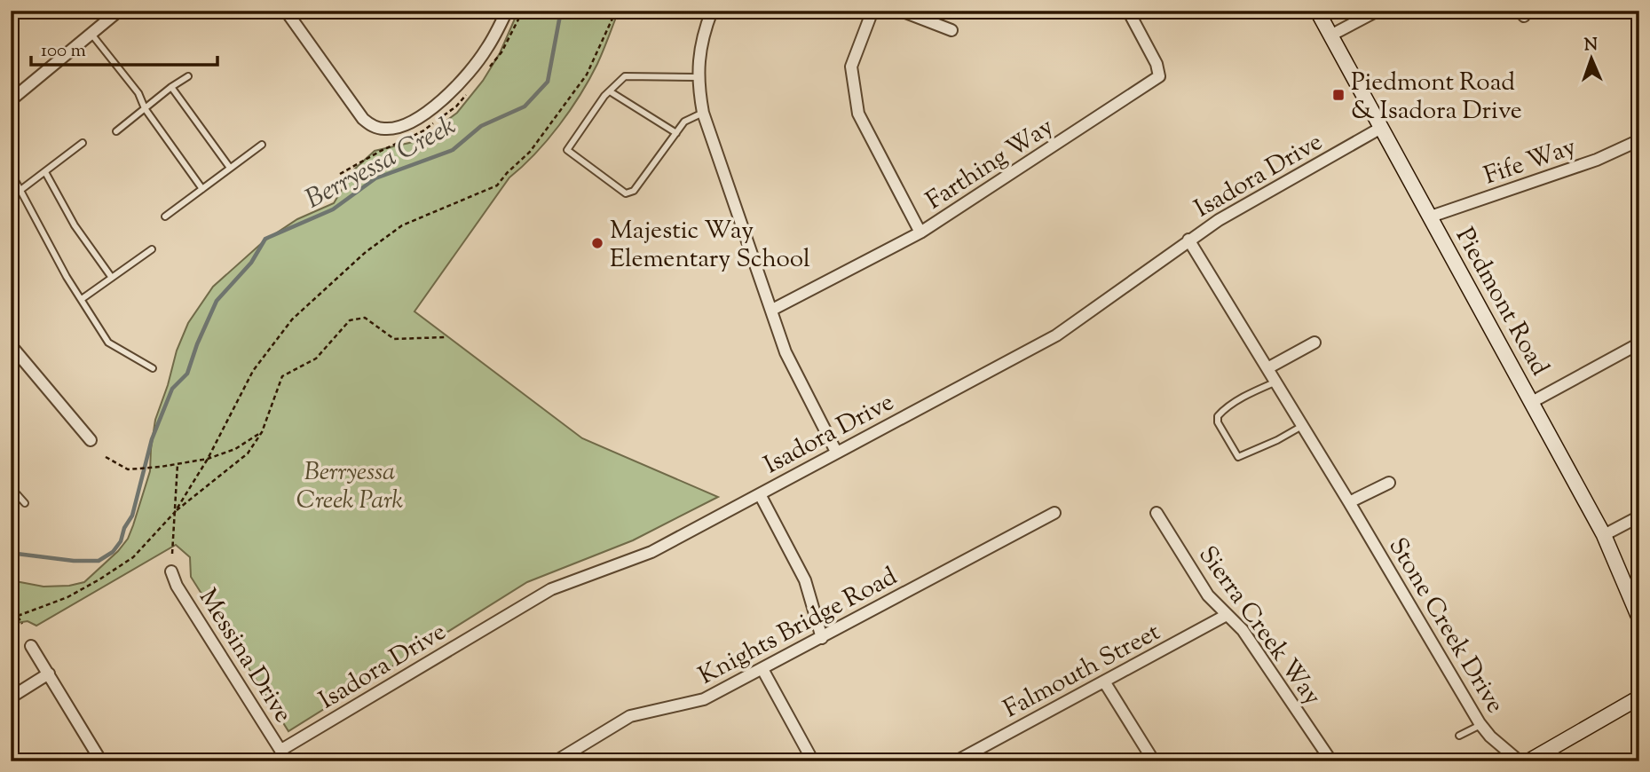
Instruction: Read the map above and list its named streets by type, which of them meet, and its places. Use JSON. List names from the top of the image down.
{
  "streets": {
    "main road": ["Piedmont Road"],
    "street": [
      "Fife Way",
      "Farthing Way",
      "Isadora Drive",
      "Knights Bridge Road",
      "Sierra Creek Way",
      "Stone Creek Drive",
      "Messina Drive",
      "Falmouth Street"
    ]
  },
  "crossings": [
    ["Fife Way", "Piedmont Road"],
    ["Isadora Drive", "Piedmont Road"],
    ["Isadora Drive", "Stone Creek Drive"],
    ["Isadora Drive", "Messina Drive"],
    ["Sierra Creek Way", "Falmouth Street"]
  ],
  "water": ["Berryessa Creek"],
  "parks": ["Berryessa Creek Park"],
  "places": {
    "transit": ["Piedmont Road & Isadora Drive"],
    "other": ["Majestic Way Elementary School"]
  },
  "scale_bar": "100 m",
  "north": "top"
}
